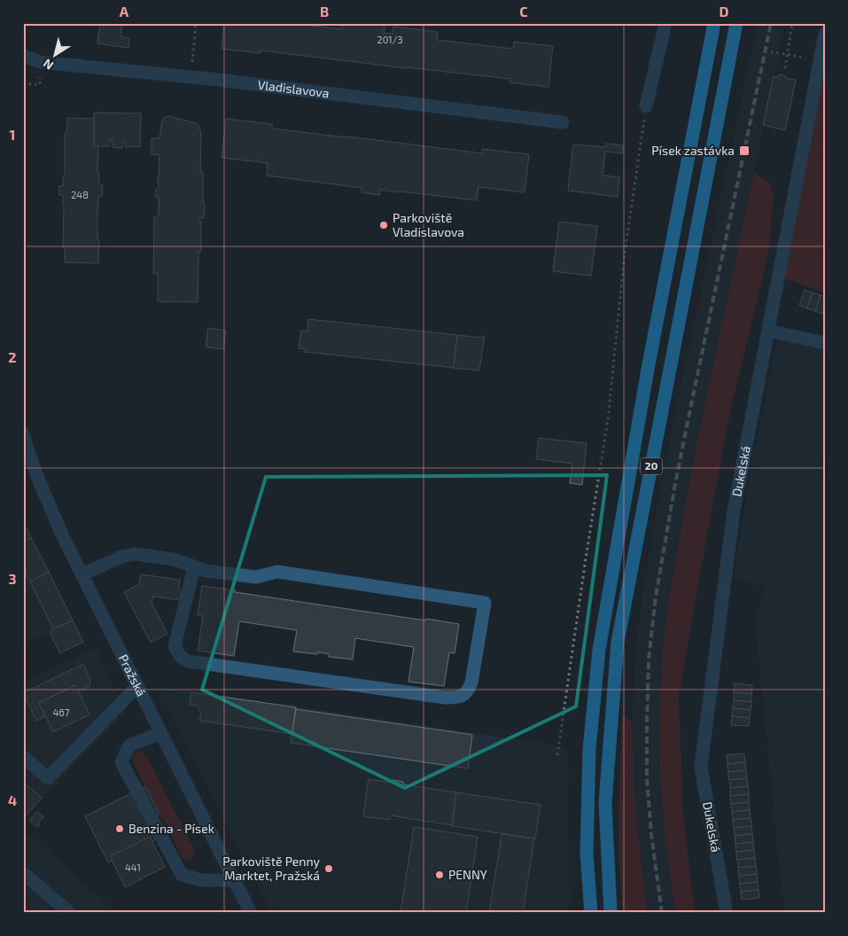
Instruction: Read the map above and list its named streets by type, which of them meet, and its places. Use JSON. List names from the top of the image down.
{
  "streets": {
    "highway": ["20"],
    "street": ["Vladislavova", "Dukelská", "Pražská"]
  },
  "places": {
    "transit": ["Písek zastávka"],
    "other": [
      "Parkoviště Vladislavova",
      "Benzina - Písek",
      "Parkoviště Penny Marktet, Pražská",
      "PENNY"
    ]
  },
  "house_numbers": [
    "201/3",
    "248",
    "467",
    "441"
  ],
  "north": "bottom left",
  "grid": {
    "columns": [
      "A",
      "B",
      "C",
      "D"
    ],
    "rows": [
      "1",
      "2",
      "3",
      "4"
    ]
  }
}
